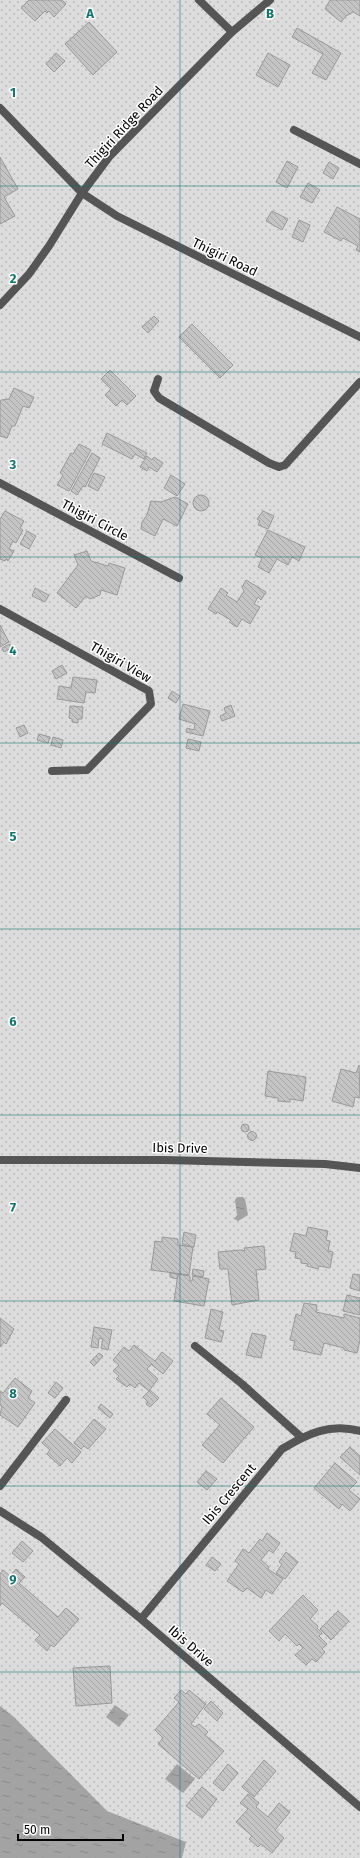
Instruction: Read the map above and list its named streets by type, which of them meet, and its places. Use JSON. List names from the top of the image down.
{
  "streets": {
    "street": [
      "Thigiri Ridge Road",
      "Thigiri Road",
      "Thigiri Circle",
      "Thigiri View",
      "Ibis Drive",
      "Ibis Crescent"
    ]
  },
  "crossings": [
    ["Thigiri Ridge Road", "Thigiri Road"],
    ["Ibis Drive", "Ibis Crescent"]
  ],
  "scale_bar": "50 m",
  "grid": {
    "columns": ["A", "B"],
    "rows": [
      "1",
      "2",
      "3",
      "4",
      "5",
      "6",
      "7",
      "8",
      "9"
    ]
  }
}
